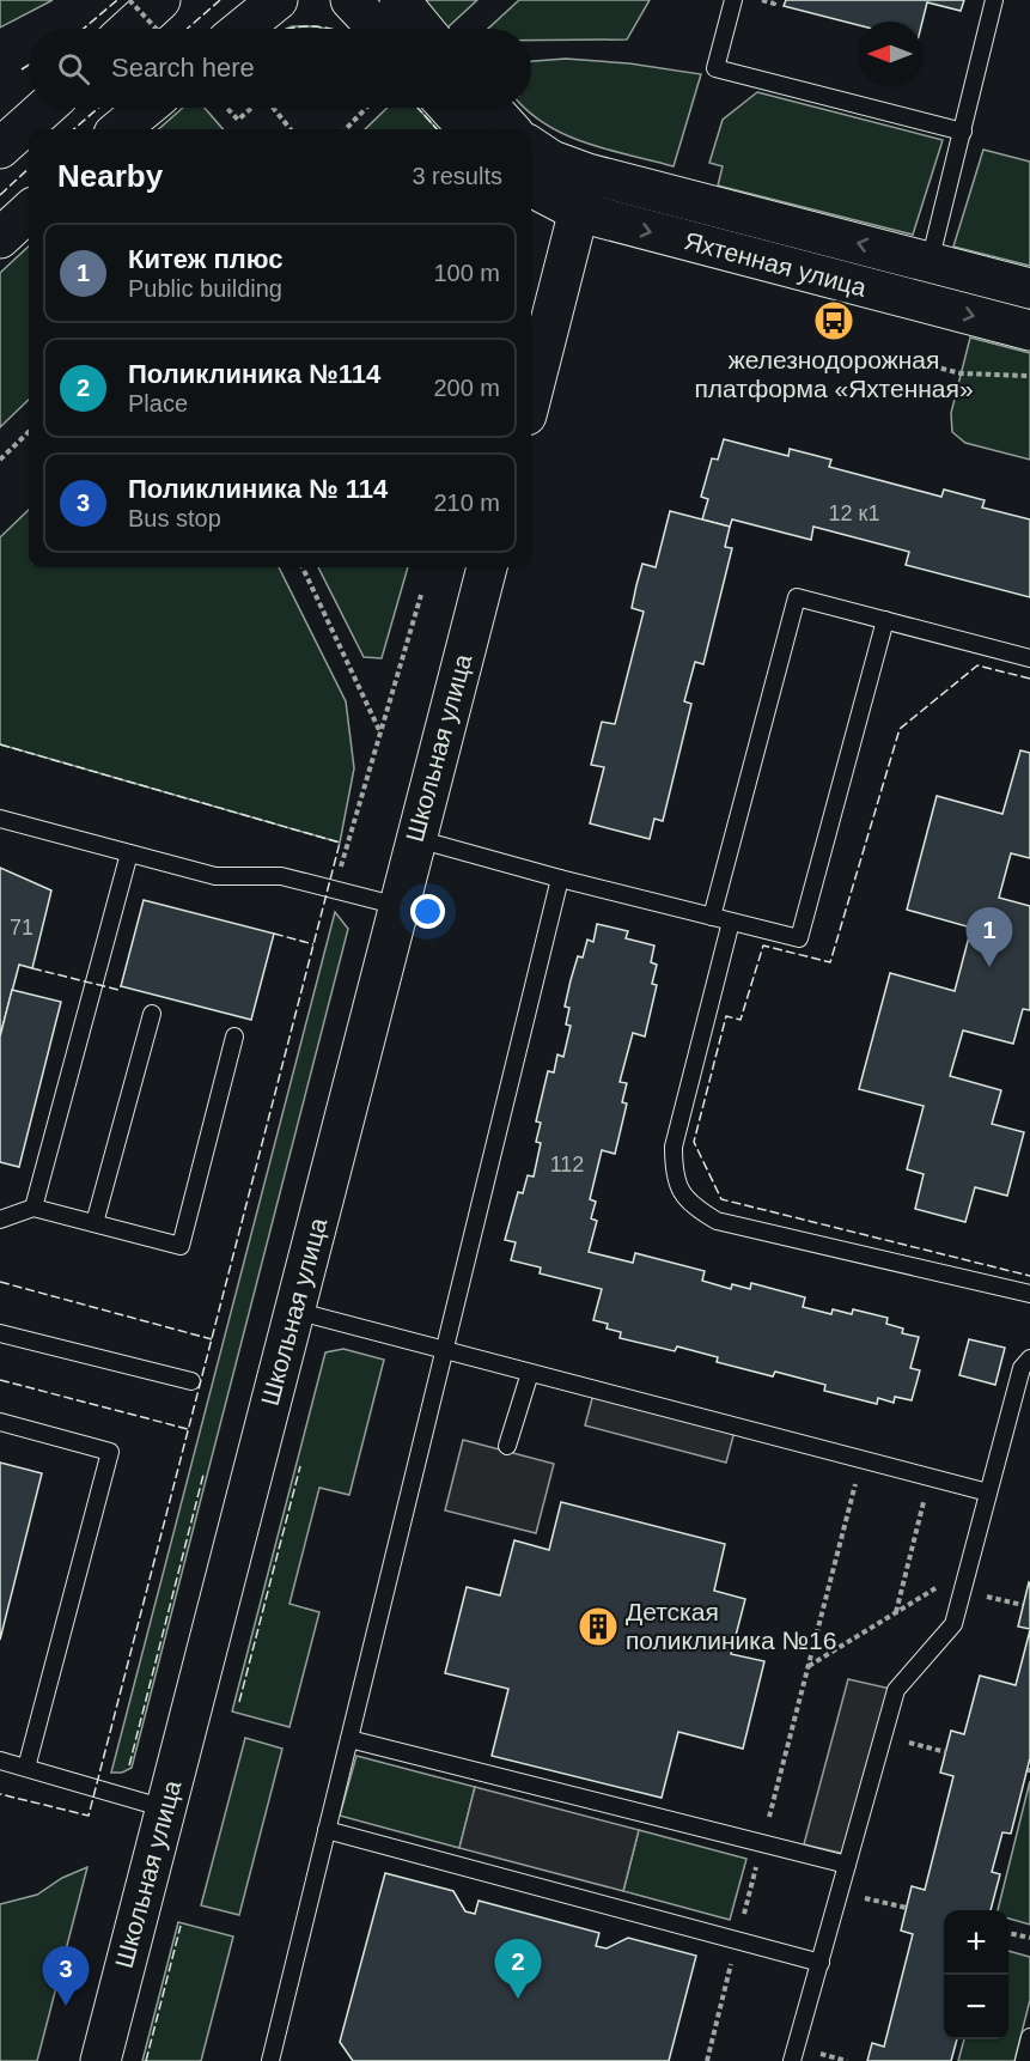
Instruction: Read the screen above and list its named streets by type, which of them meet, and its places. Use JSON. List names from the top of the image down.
{
  "streets": {
    "street": ["Яхтенная улица", "Школьная улица"]
  },
  "places": {
    "bus stop": ["железнодорожная платформа «Яхтенная»"],
    "building": ["Детская поликлиника №16"]
  },
  "house_numbers": ["12 к1", "71", "112"],
  "north": "left",
  "page": {
    "search": "Search here",
    "heading": ["Nearby", "3 results"],
    "list": [
      {
        "mark": "1",
        "name": "Китеж плюс",
        "note": "Public building",
        "value": "100 m"
      },
      {
        "mark": "2",
        "name": "Поликлиника №114",
        "note": "Place",
        "value": "200 m"
      },
      {
        "mark": "3",
        "name": "Поликлиника № 114",
        "note": "Bus stop",
        "value": "210 m"
      }
    ],
    "pins": ["1", "2", "3"],
    "map_buttons": ["+", "−"]
  }
}
